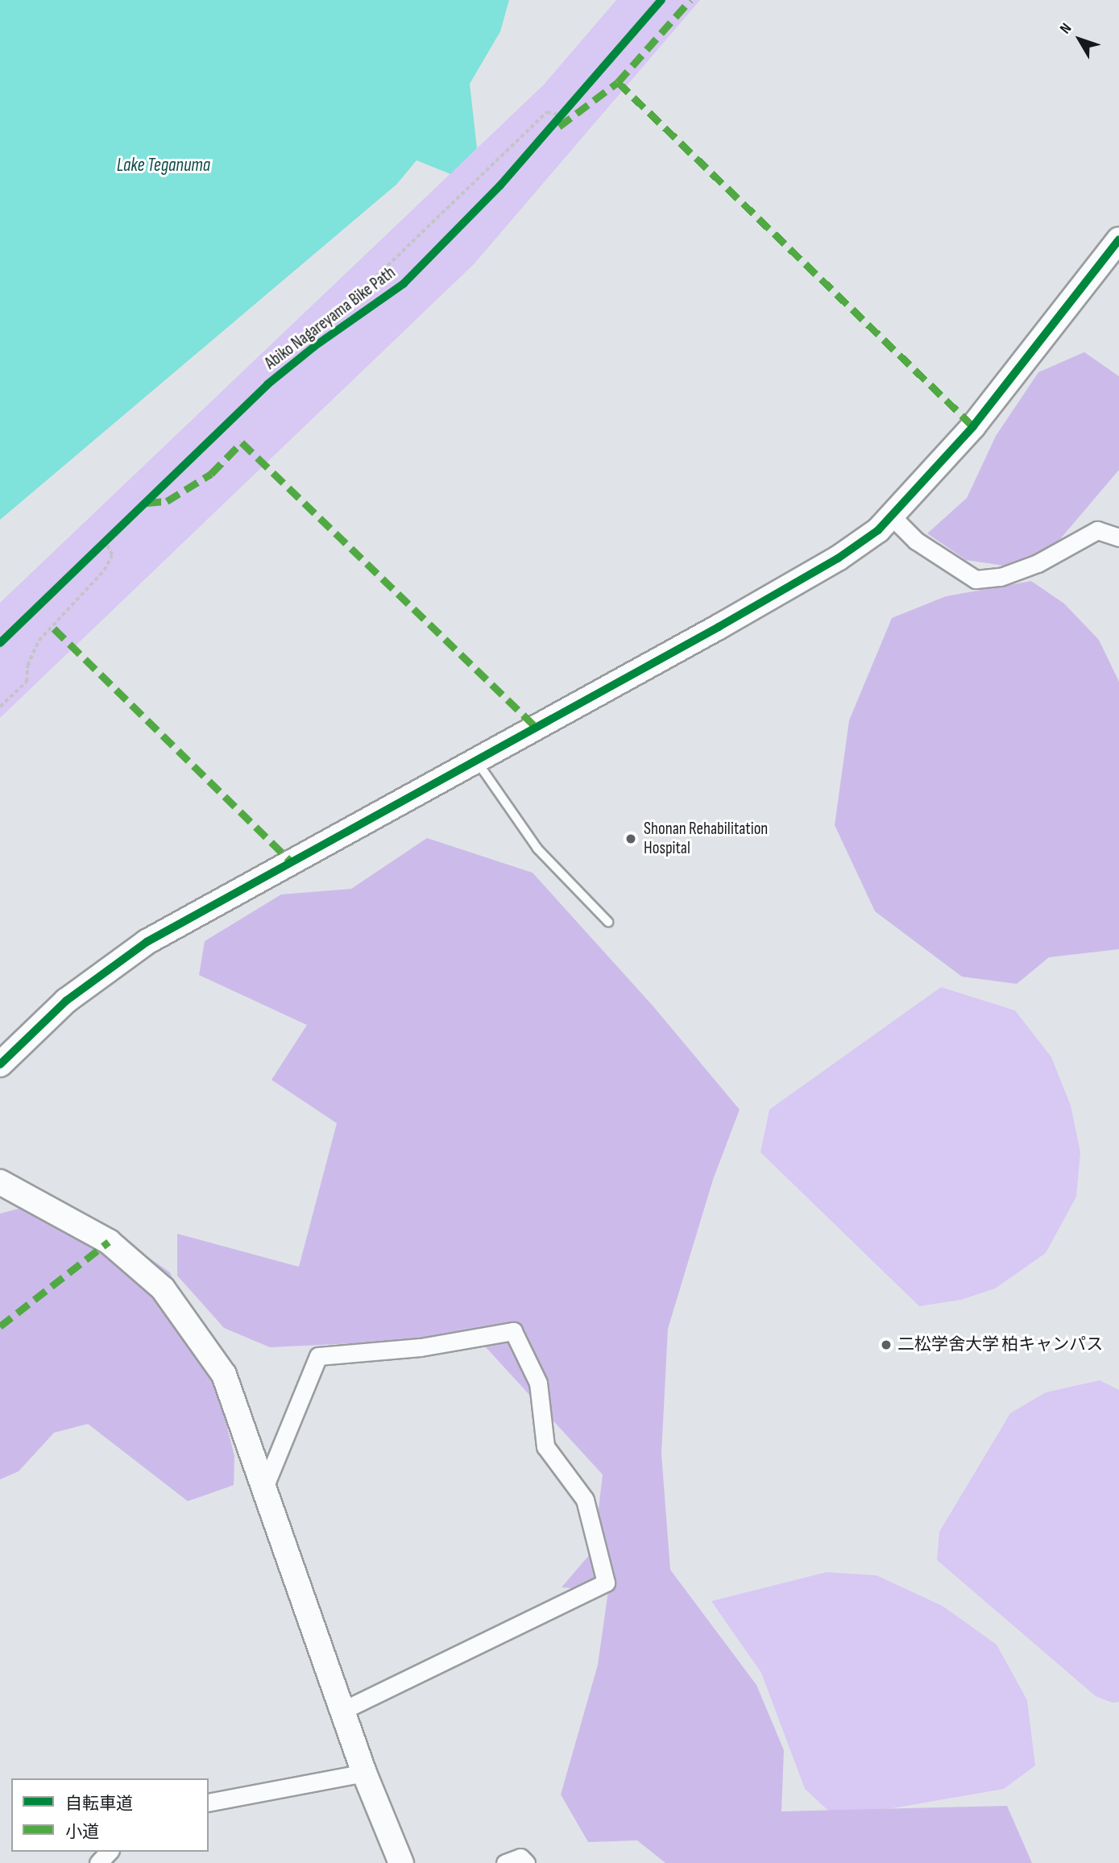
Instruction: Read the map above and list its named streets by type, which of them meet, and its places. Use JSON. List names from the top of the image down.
{
  "streets": {
    "cycle path": ["Abiko Nagareyama Bike Path"]
  },
  "water": ["Lake Teganuma"],
  "places": ["Shonan Rehabilitation Hospital", "二松学舍大学 柏キャンパス"],
  "legend": ["自転車道", "小道"],
  "north": "top left"
}
